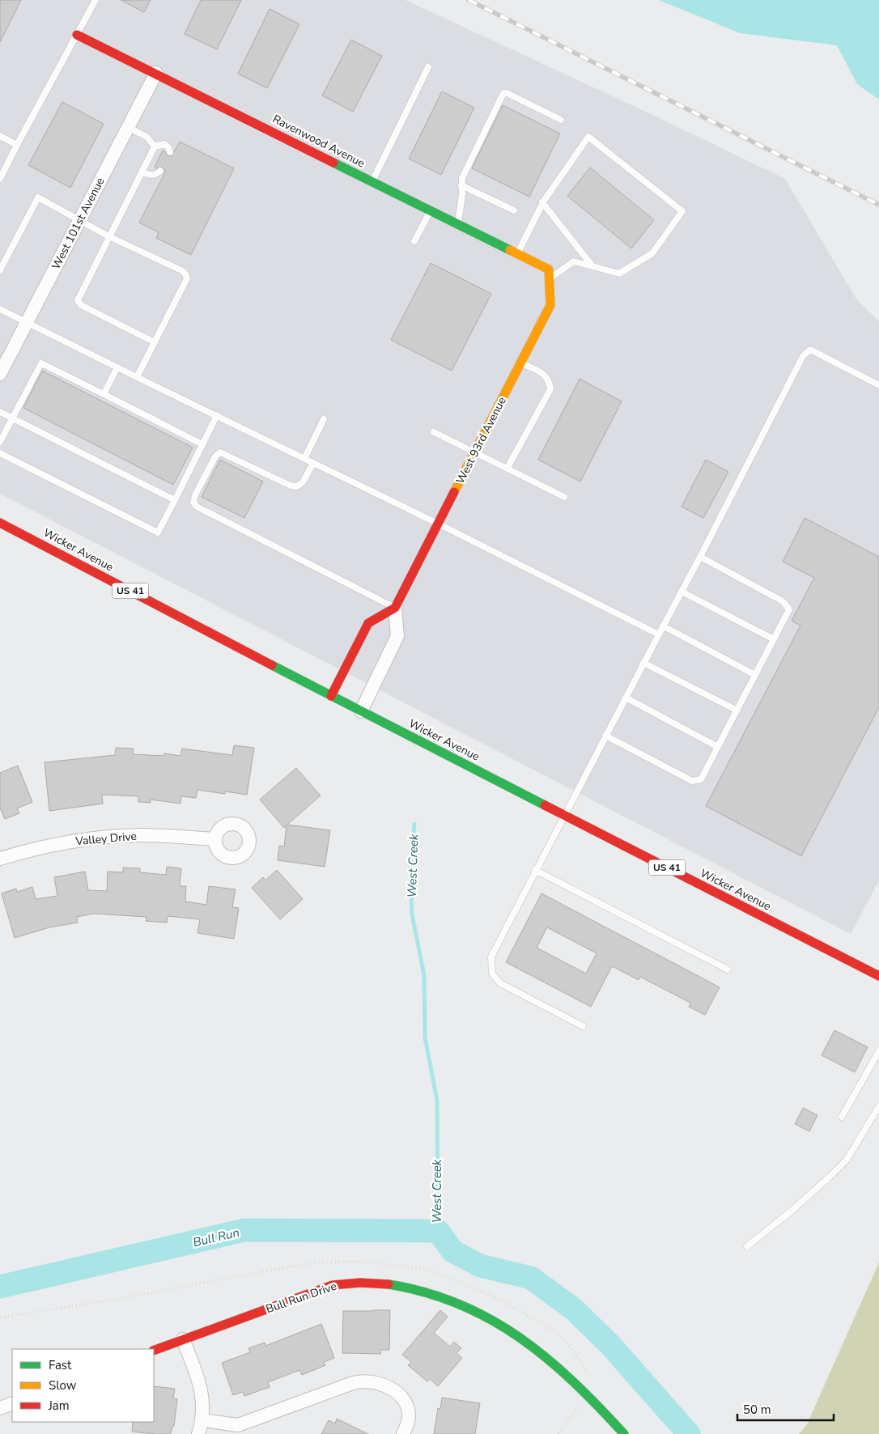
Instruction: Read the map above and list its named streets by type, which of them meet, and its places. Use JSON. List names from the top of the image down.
{
  "streets": {
    "main road": [
      "Ravenwood Avenue",
      "West 93rd Avenue",
      "Wicker Avenue",
      "US 41",
      "Bull Run Drive"
    ],
    "street": ["West 101st Avenue", "Valley Drive"]
  },
  "crossings": [
    ["Ravenwood Avenue", "West 101st Avenue"],
    ["Ravenwood Avenue", "West 93rd Avenue"]
  ],
  "water": ["West Creek", "Bull Run"],
  "legend": ["Fast", "Slow", "Jam"],
  "scale_bar": "50 m"
}
